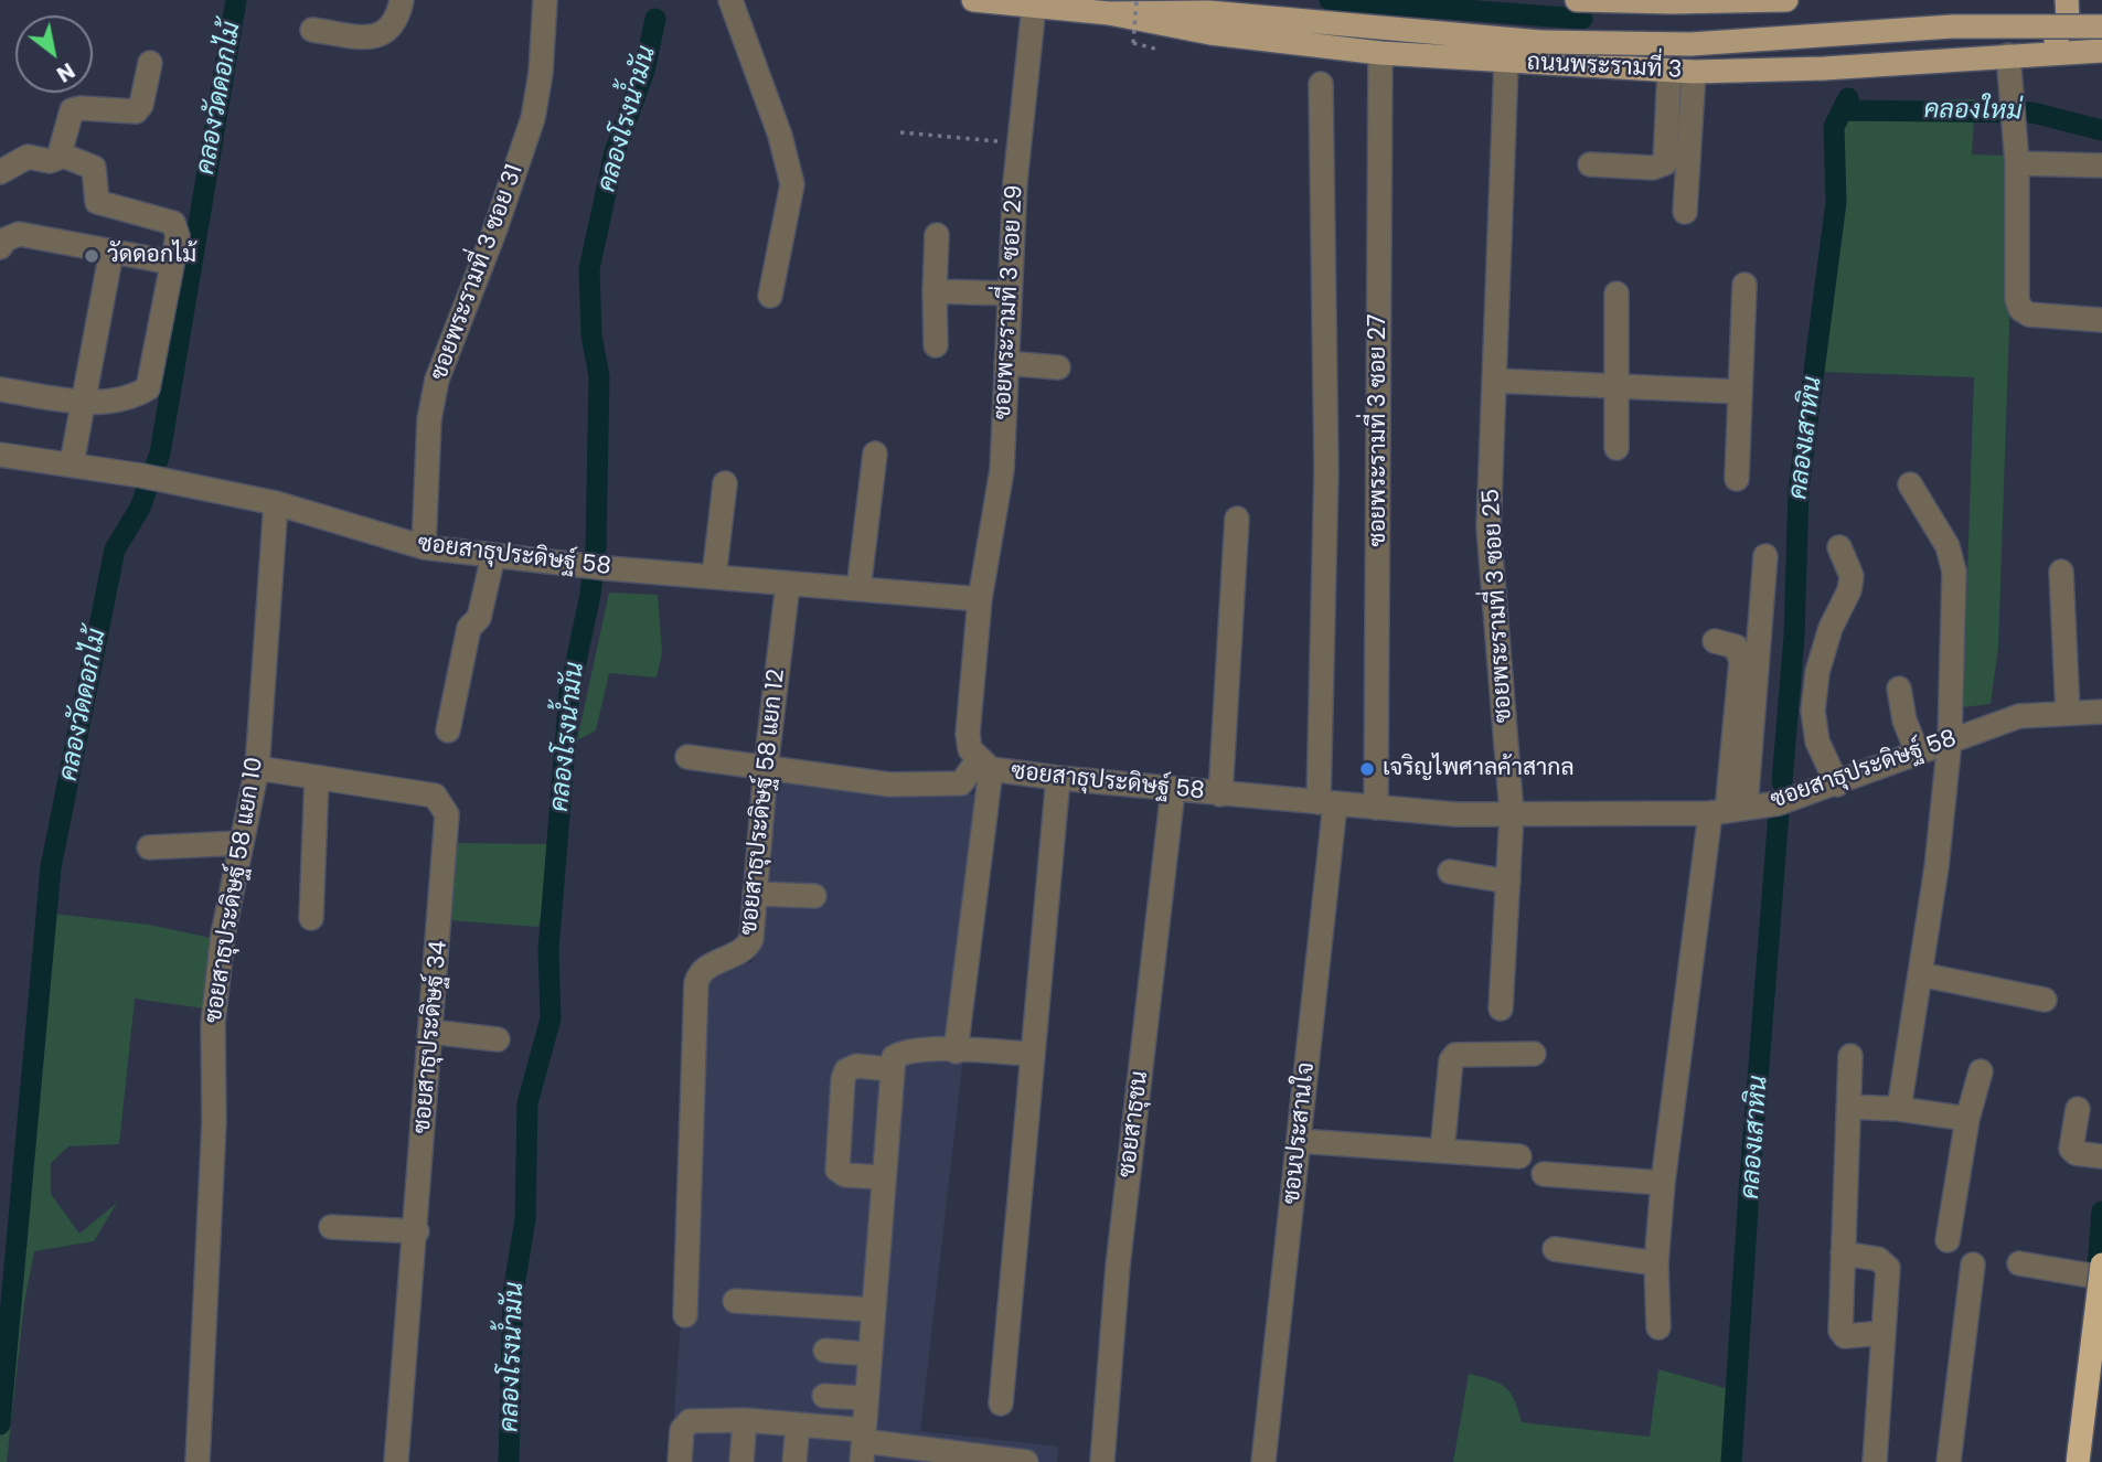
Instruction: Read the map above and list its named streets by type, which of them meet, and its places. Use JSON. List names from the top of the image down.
{
  "streets": {
    "main road": ["ถนนพระรามที่ 3"],
    "street": [
      "ซอยพระรามที่ 3 ซอย 31",
      "ซอยพระรามที่ 3 ซอย 29",
      "ซอยพระรามที่ 3 ซอย 27",
      "ซอยสาธุประดิษฐ์ 58",
      "ซอยพระรามที่ 3 ซอย 25",
      "ซอยสาธุประดิษฐ์ 58 แยก 12",
      "ซอยสาธุประดิษฐ์ 58 แยก 10",
      "ซอยสาธุประดิษฐ์ 34",
      "ซอยสาธุชน",
      "ซอนประสานใจ"
    ]
  },
  "crossings": [
    ["ถนนพระรามที่ 3", "ซอยพระรามที่ 3 ซอย 29"],
    ["ถนนพระรามที่ 3", "ซอยพระรามที่ 3 ซอย 27"],
    ["ถนนพระรามที่ 3", "ซอยพระรามที่ 3 ซอย 25"],
    ["ซอยพระรามที่ 3 ซอย 31", "ซอยสาธุประดิษฐ์ 58"],
    ["ซอยพระรามที่ 3 ซอย 29", "ซอยสาธุประดิษฐ์ 58"],
    ["ซอยพระรามที่ 3 ซอย 27", "ซอยสาธุประดิษฐ์ 58"],
    ["ซอยสาธุประดิษฐ์ 58", "ซอยพระรามที่ 3 ซอย 25"],
    ["ซอยสาธุประดิษฐ์ 58", "ซอยสาธุประดิษฐ์ 58 แยก 12"],
    ["ซอยสาธุประดิษฐ์ 58", "ซอยสาธุประดิษฐ์ 58 แยก 10"],
    ["ซอยสาธุประดิษฐ์ 58", "ซอยสาธุชน"],
    ["ซอยสาธุประดิษฐ์ 58", "ซอนประสานใจ"],
    ["ซอยสาธุประดิษฐ์ 58 แยก 10", "ซอยสาธุประดิษฐ์ 34"]
  ],
  "water": [
    "คลองวัดดอกไม้",
    "คลองใหม่",
    "คลองโรงน้ำมัน",
    "คลองเสาหิน"
  ],
  "places": ["วัดดอกไม้", "เจริญไพศาลค้าสากล"],
  "north": "bottom right"
}
